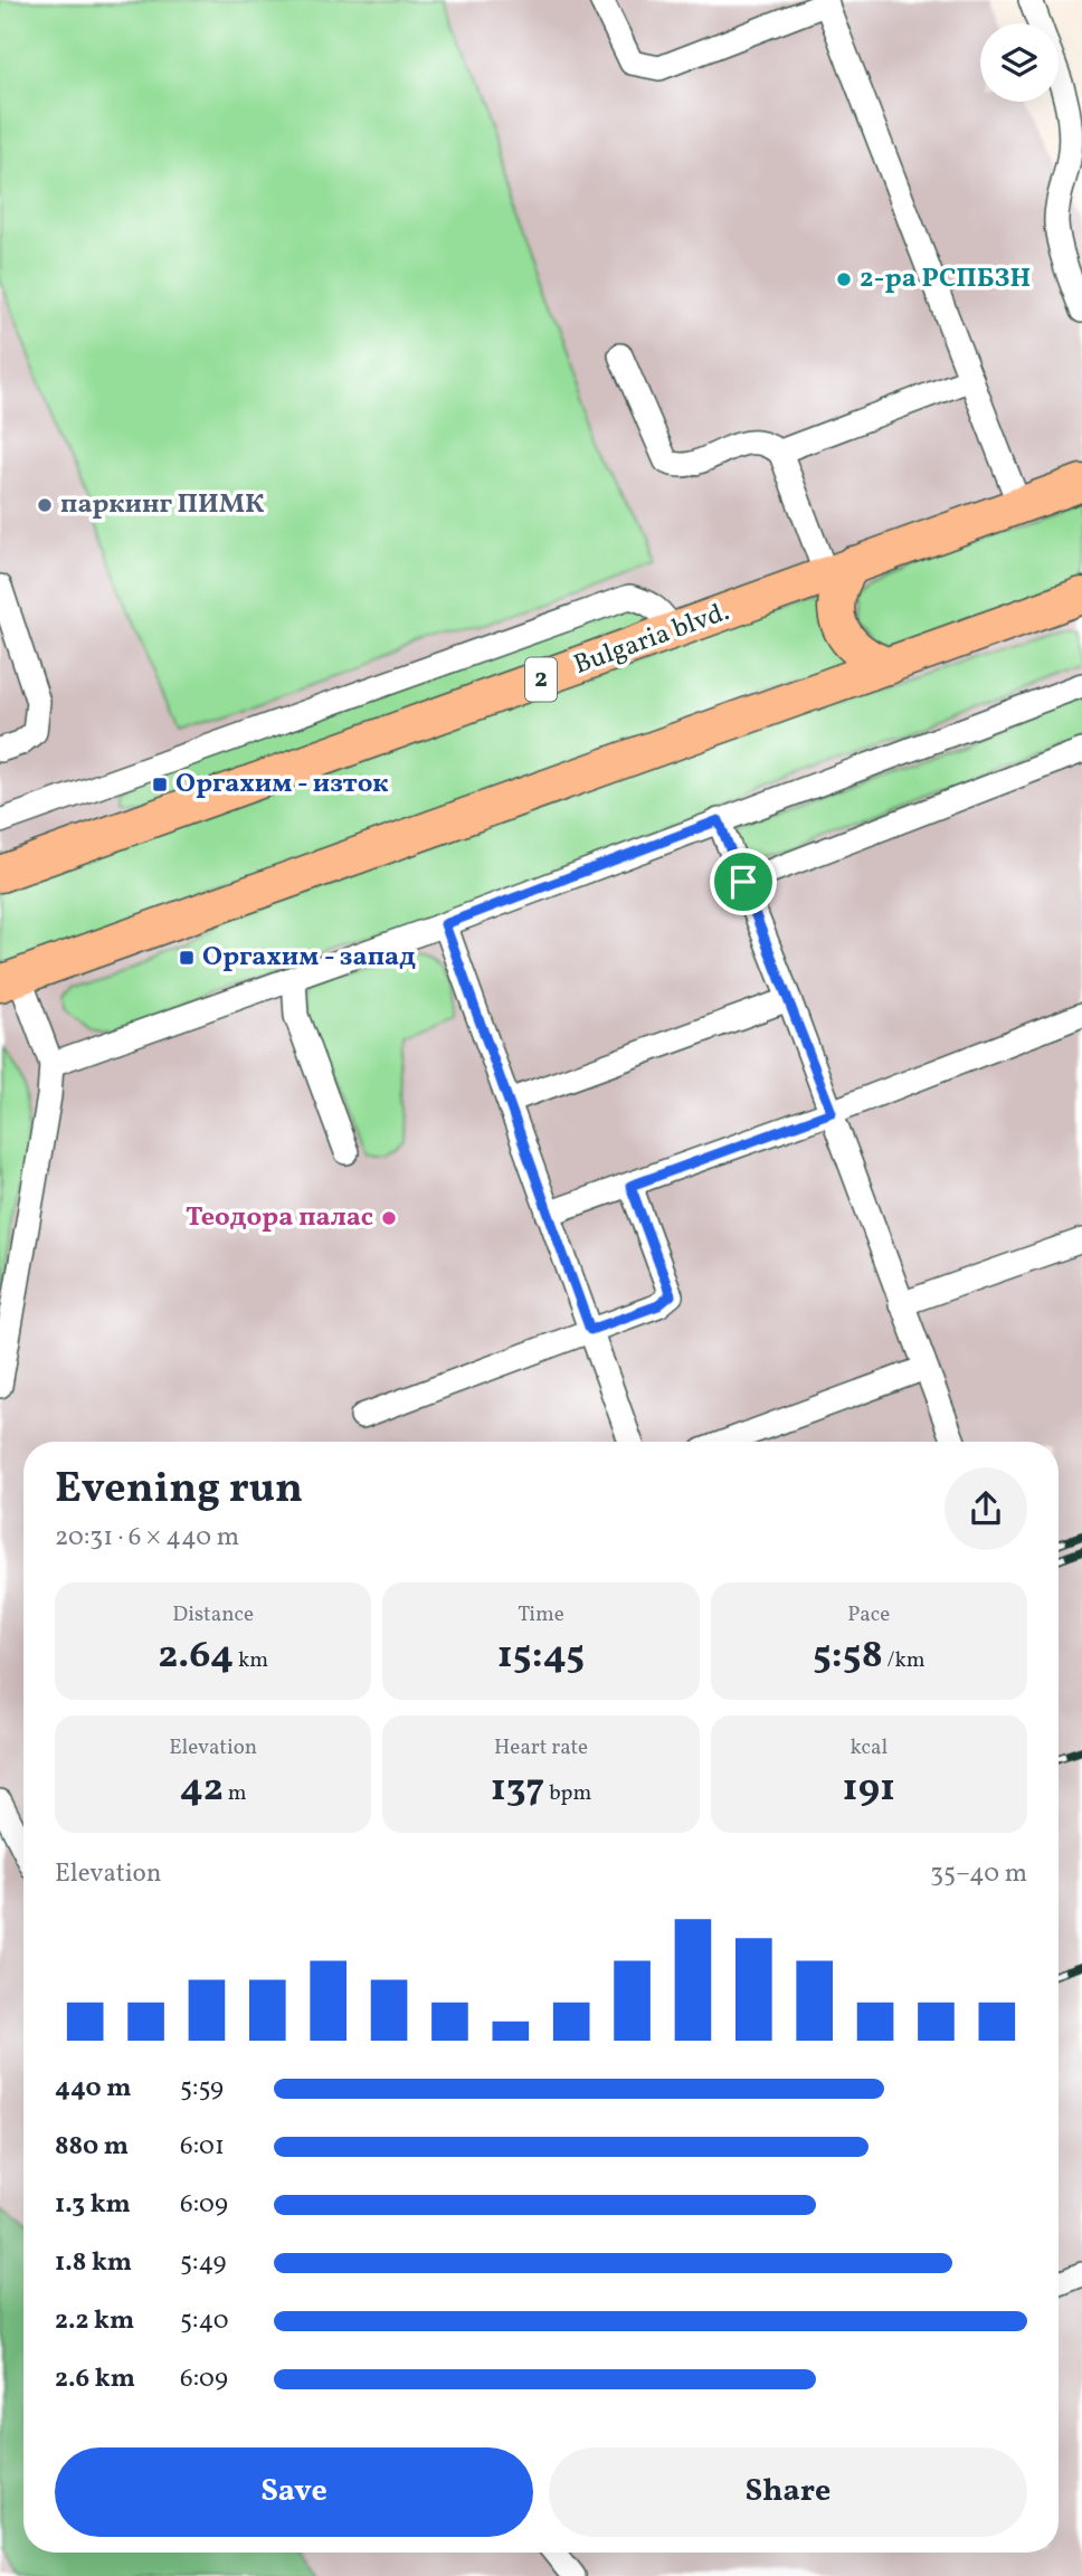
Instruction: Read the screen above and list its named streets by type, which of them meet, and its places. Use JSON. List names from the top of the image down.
{
  "streets": {
    "highway": ["Bulgaria blvd.", "2"]
  },
  "places": {
    "other": ["2-ра РСПБЗН", "паркинг ПИМК", "Теодора палас"],
    "transit": ["Оргахим - изток", "Оргахим - запад"]
  },
  "page": {
    "heading": ["Evening run", "20:31 · 6 × 440 m"],
    "stats": [
      ["Distance", "2.64 km"],
      ["Time", "15:45"],
      ["Pace", "5:58 /km"],
      ["Elevation", "42 m"],
      ["Heart rate", "137 bpm"],
      ["kcal", "191"]
    ],
    "chart": ["Elevation", "35–40 m"],
    "list": [
      {
        "name": "440 m",
        "note": "5:59"
      },
      {
        "name": "880 m",
        "note": "6:01"
      },
      {
        "name": "1.3 km",
        "note": "6:09"
      },
      {
        "name": "1.8 km",
        "note": "5:49"
      },
      {
        "name": "2.2 km",
        "note": "5:40"
      },
      {
        "name": "2.6 km",
        "note": "6:09"
      }
    ],
    "buttons": ["Save", "Share"]
  }
}
